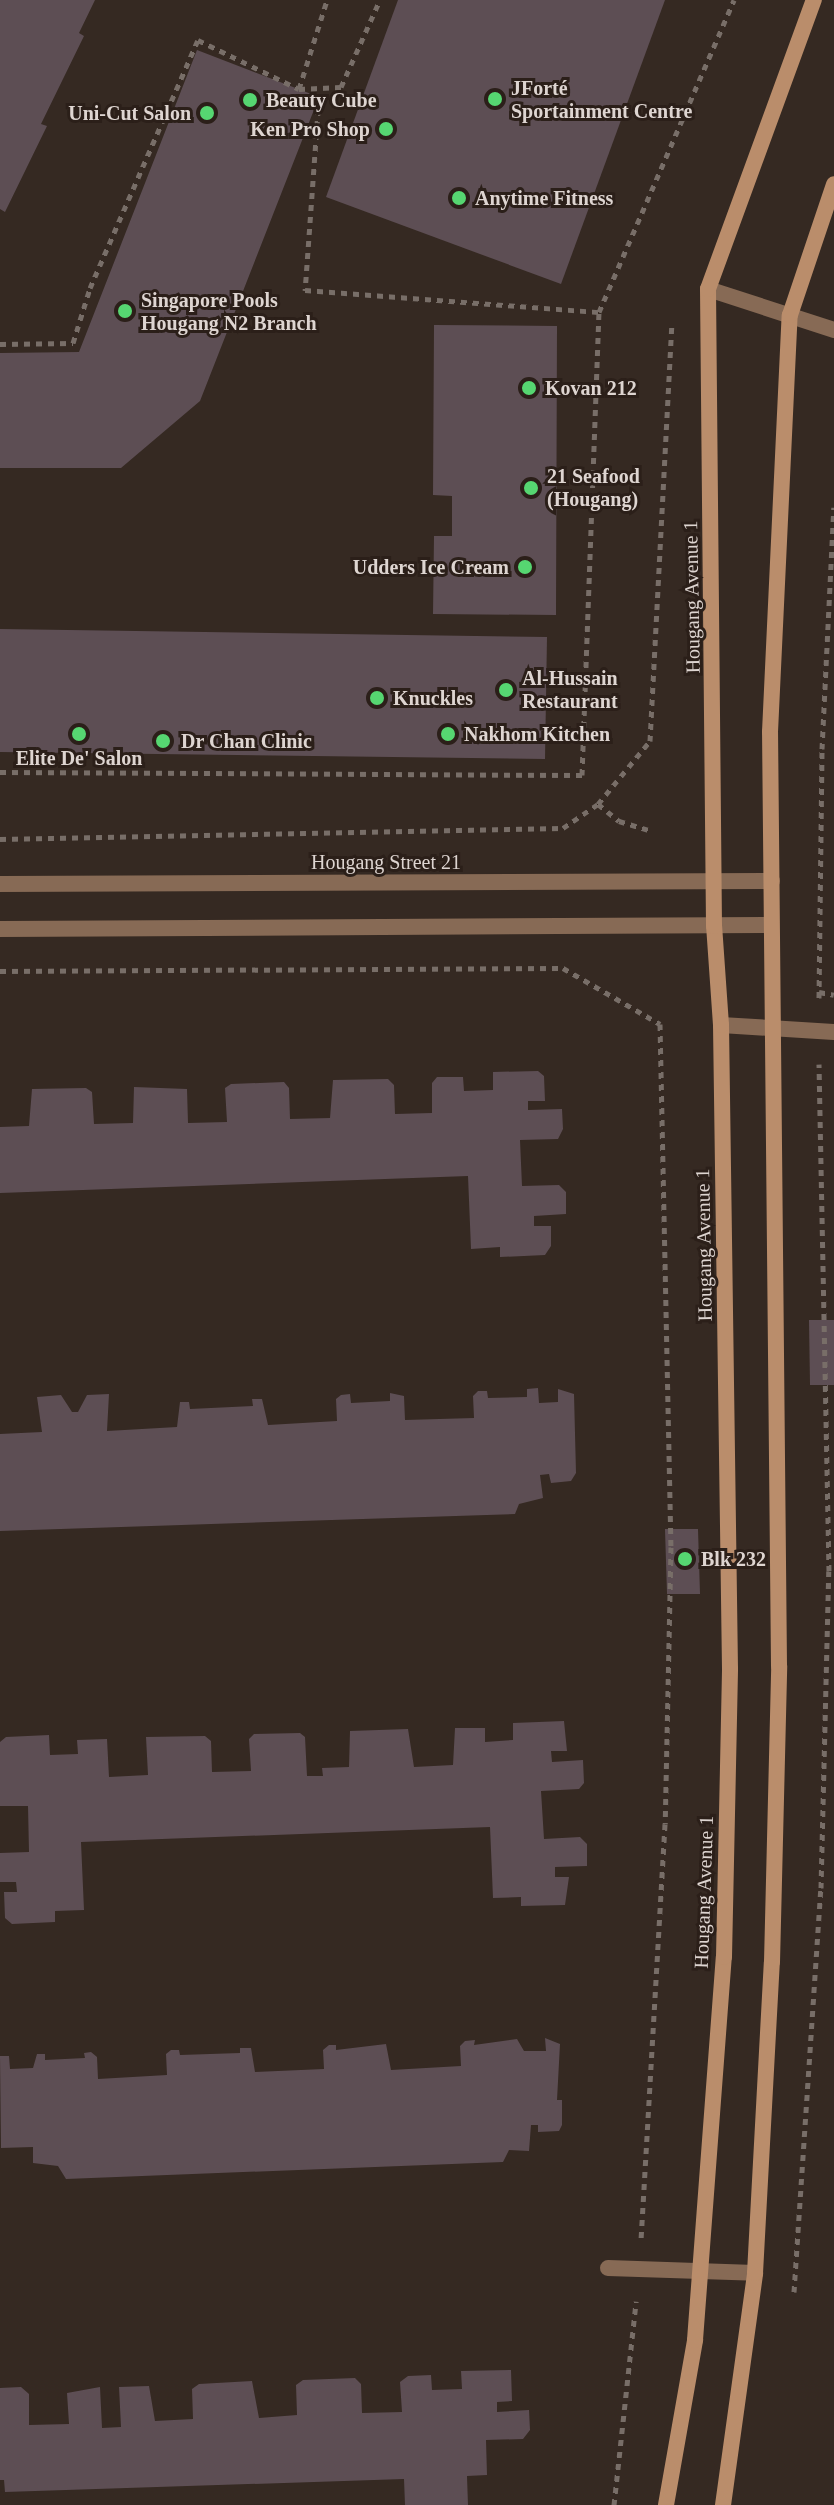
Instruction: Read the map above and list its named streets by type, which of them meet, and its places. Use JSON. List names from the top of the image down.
{
  "streets": {
    "main road": ["Hougang Avenue 1"],
    "street": ["Hougang Street 21"]
  },
  "crossings": [
    ["Hougang Avenue 1", "Hougang Street 21"]
  ],
  "places": [
    "JForté Sportainment Centre",
    "Beauty Cube",
    "Uni-Cut Salon",
    "Ken Pro Shop",
    "Anytime Fitness",
    "Singapore Pools Hougang N2 Branch",
    "Kovan 212",
    "21 Seafood (Hougang)",
    "Udders Ice Cream",
    "Al-Hussain Restaurant",
    "Knuckles",
    "Elite De' Salon",
    "Nakhom Kitchen",
    "Dr Chan Clinic",
    "Blk 232"
  ]
}
